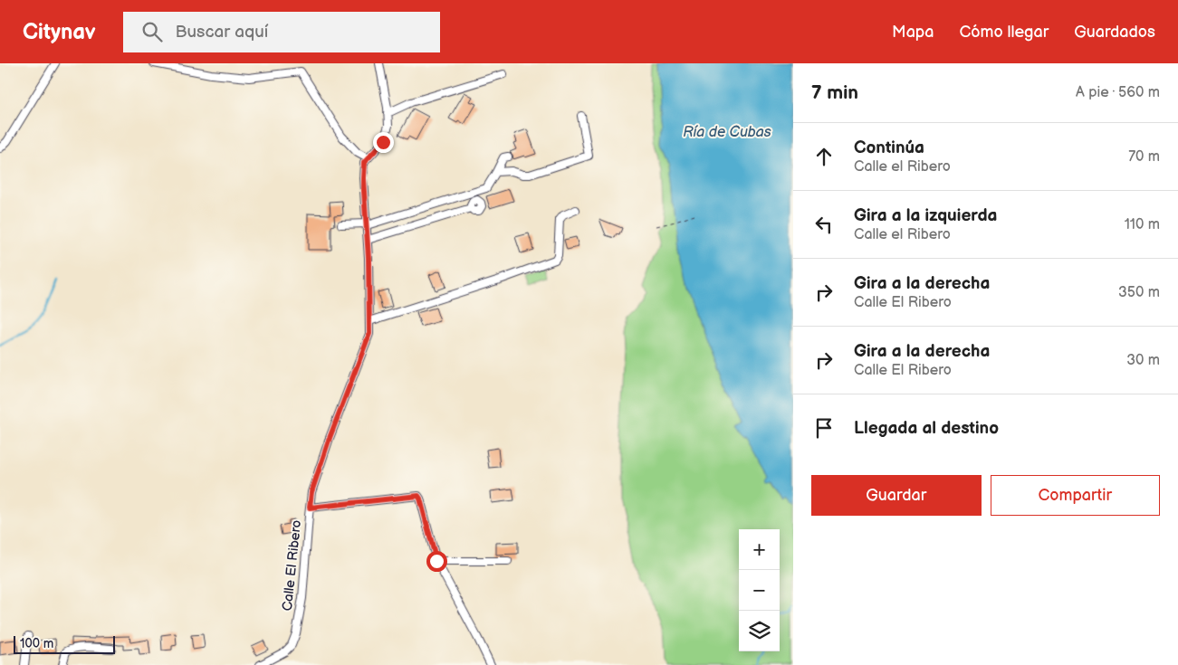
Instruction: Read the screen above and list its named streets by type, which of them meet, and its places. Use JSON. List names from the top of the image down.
{
  "streets": {
    "street": ["Calle El Ribero"]
  },
  "water": ["Ría de Cubas"],
  "scale_bar": "100 m",
  "page": {
    "header": "Citynav",
    "search": "Buscar aquí",
    "nav": ["Mapa", "Cómo llegar", "Guardados"],
    "heading": ["7 min", "A pie · 560 m"],
    "list": [
      ["Continúa", "Calle el Ribero", "70 m"],
      ["Gira a la izquierda", "Calle el Ribero", "110 m"],
      ["Gira a la derecha", "Calle El Ribero", "350 m"],
      ["Gira a la derecha", "Calle El Ribero", "30 m"],
      "Llegada al destino"
    ],
    "buttons": ["Guardar", "Compartir"],
    "map_buttons": ["+", "−"],
    "scale": "100 m"
  }
}
